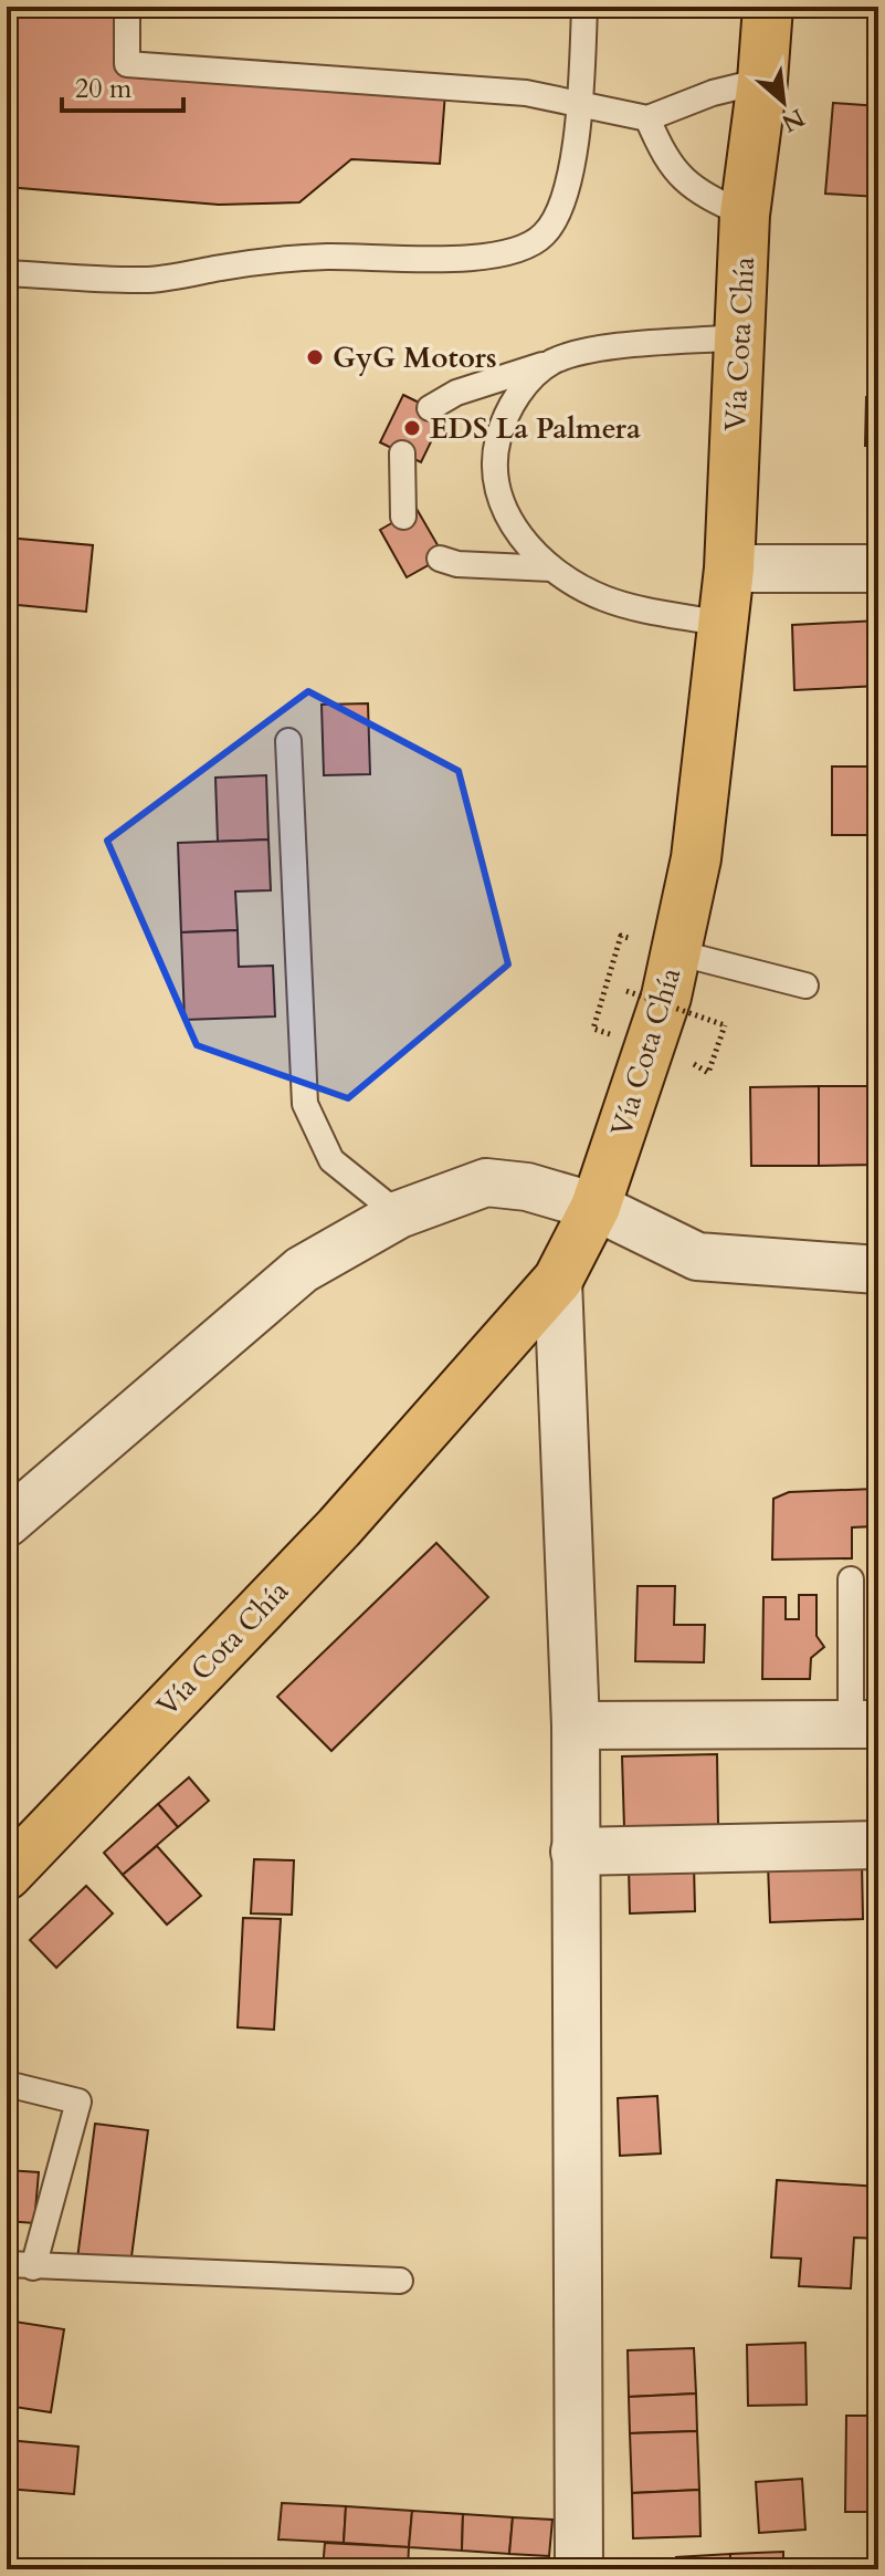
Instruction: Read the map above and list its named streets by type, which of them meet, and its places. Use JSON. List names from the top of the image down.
{
  "streets": {
    "main road": ["Vía Cota Chía"]
  },
  "places": ["GyG Motors", "EDS La Palmera"],
  "scale_bar": "20 m",
  "north": "bottom right"
}
